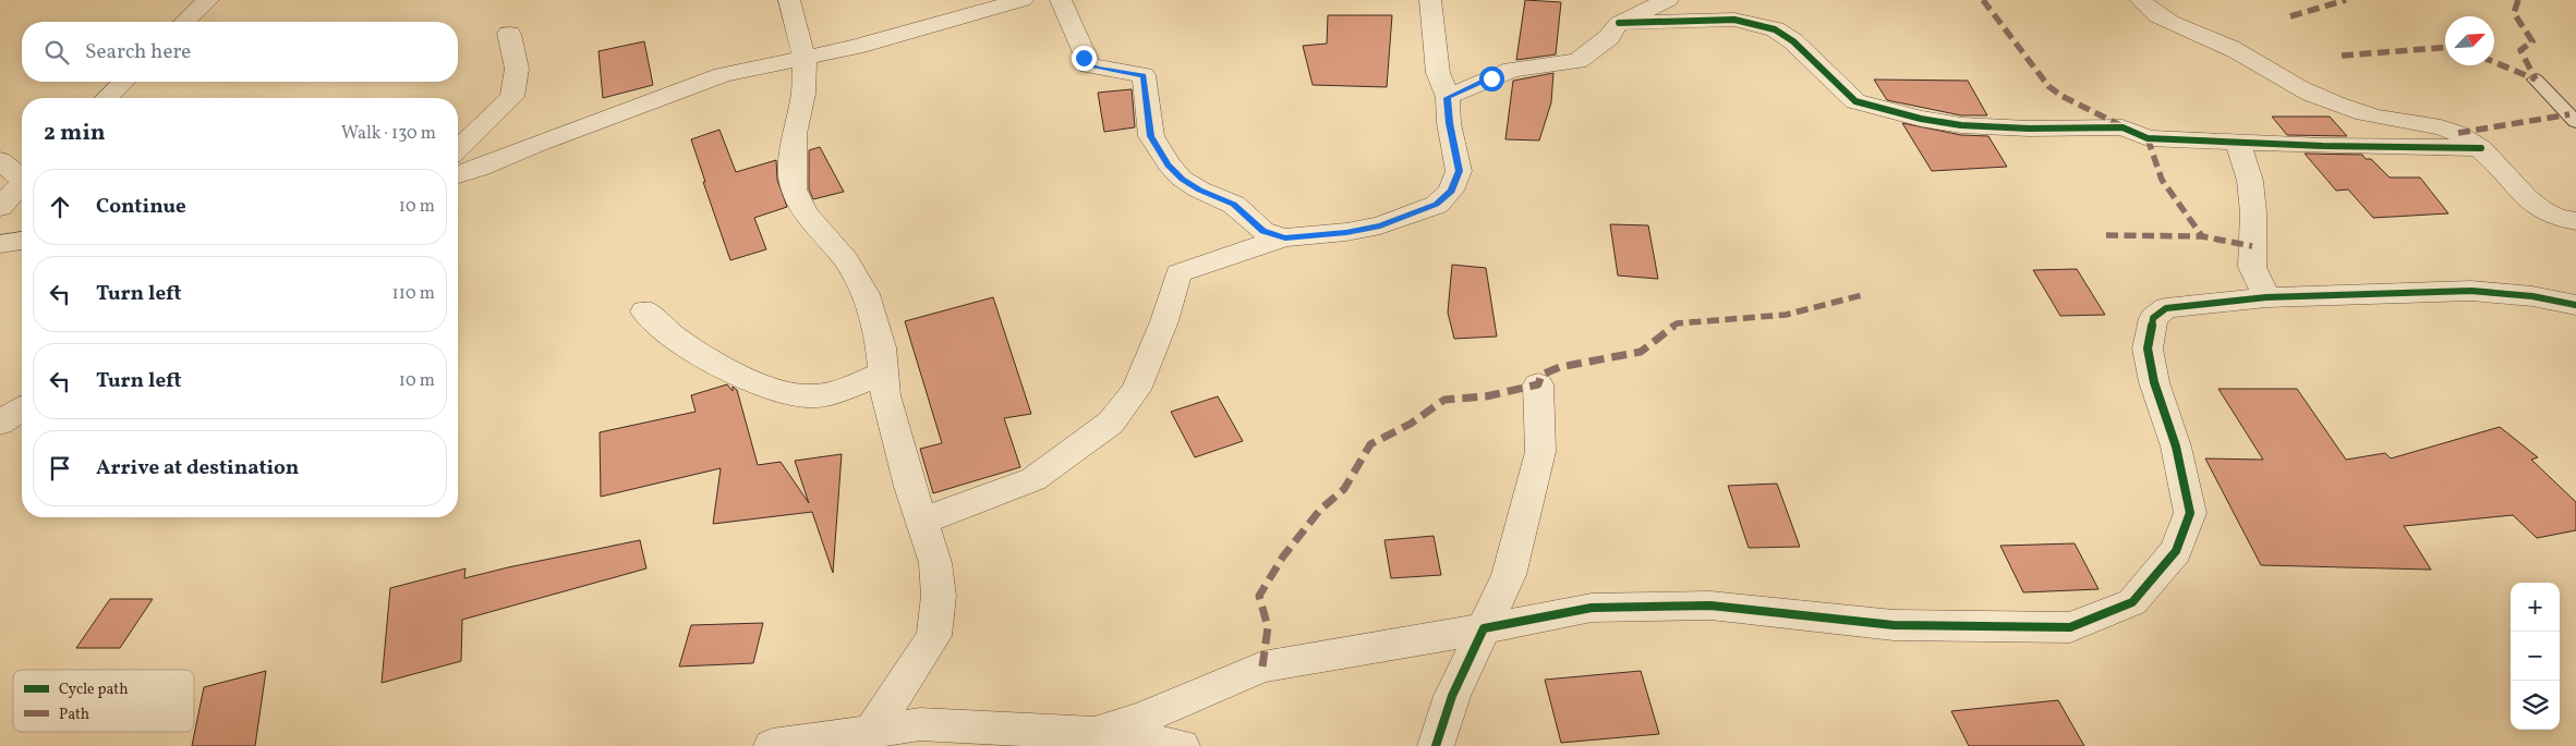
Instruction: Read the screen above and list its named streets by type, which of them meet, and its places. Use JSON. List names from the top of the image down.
{
  "legend": ["Cycle path", "Path"],
  "north": "top right",
  "page": {
    "search": "Search here",
    "heading": ["2 min", "Walk · 130 m"],
    "list": [
      ["Continue", "10 m"],
      ["Turn left", "110 m"],
      ["Turn left", "10 m"],
      "Arrive at destination"
    ],
    "map_buttons": ["+", "−"]
  }
}
